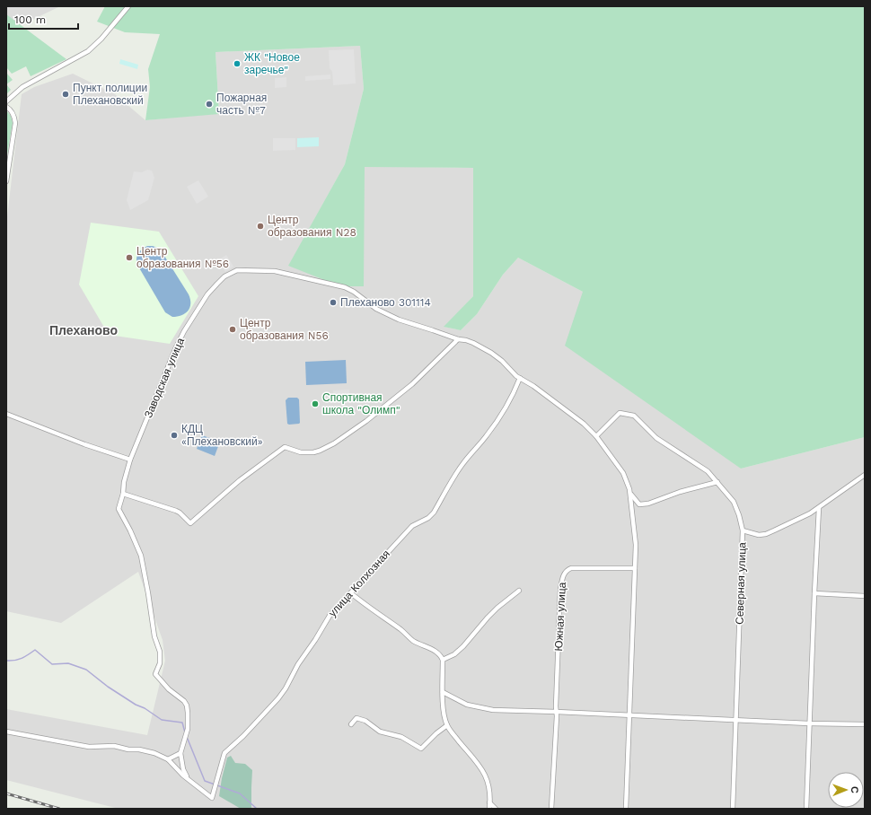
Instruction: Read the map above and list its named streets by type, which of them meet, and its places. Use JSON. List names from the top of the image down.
{
  "streets": {
    "street": [
      "Заводская улица",
      "улица Колхозная",
      "Северная улица",
      "Южная улица"
    ]
  },
  "crossings": [
    ["Заводская улица", "улица Колхозная"]
  ],
  "districts": ["Плеханово"],
  "places": [
    "ЖК \"Новое заречье\"",
    "Пункт полиции Плехановский",
    "Пожарная часть №7",
    "Центр образования N28",
    "Центр образования №56",
    "Плеханово 301114",
    "Центр образования N56",
    "Спортивная школа \"Олимп\"",
    "КДЦ «Плехановский»"
  ],
  "scale_bar": "100 m",
  "north": "right"
}
